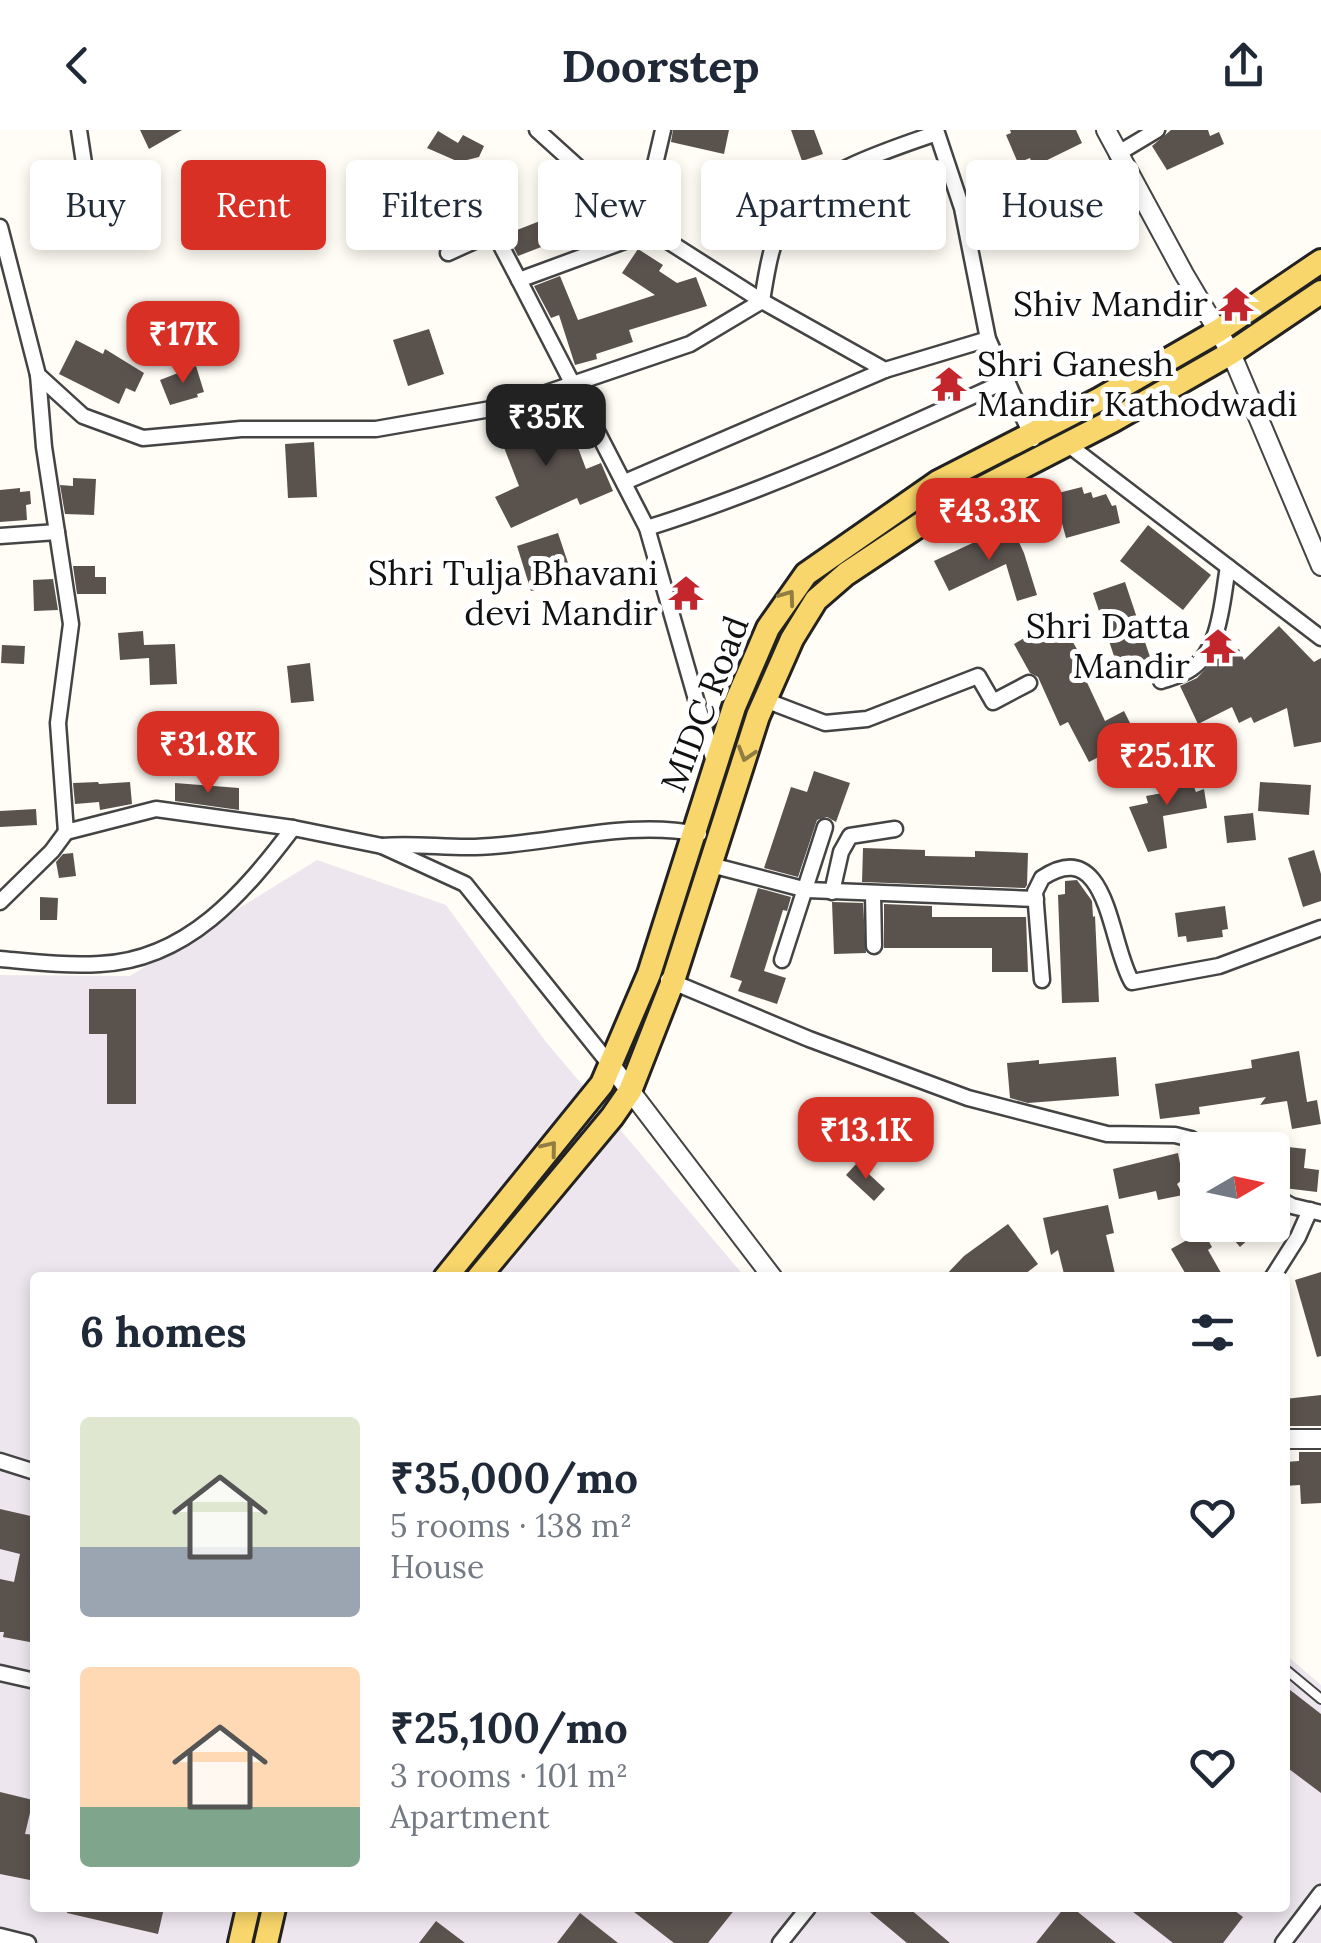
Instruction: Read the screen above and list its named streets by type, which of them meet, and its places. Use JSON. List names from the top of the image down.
{
  "streets": {
    "main road": ["MIDC Road"]
  },
  "places": {
    "temple": [
      "Shiv Mandir",
      "Shri Ganesh Mandir Kathodwadi",
      "Shri Tulja Bhavani devi Mandir",
      "Shri Datta Mandir"
    ]
  },
  "north": "right",
  "page": {
    "header": "Doorstep",
    "chip": [
      "Buy",
      "Rent",
      "Filters",
      "New",
      "Apartment",
      "House"
    ],
    "price": [
      "₹17K",
      "₹35K",
      "₹43.3K",
      "₹31.8K",
      "₹25.1K",
      "₹13.1K"
    ],
    "heading": "6 homes",
    "list": [
      {
        "name": "₹35,000/mo",
        "note": "5 rooms · 138 m² · House"
      },
      {
        "name": "₹25,100/mo",
        "note": "3 rooms · 101 m² · Apartment"
      }
    ]
  }
}
